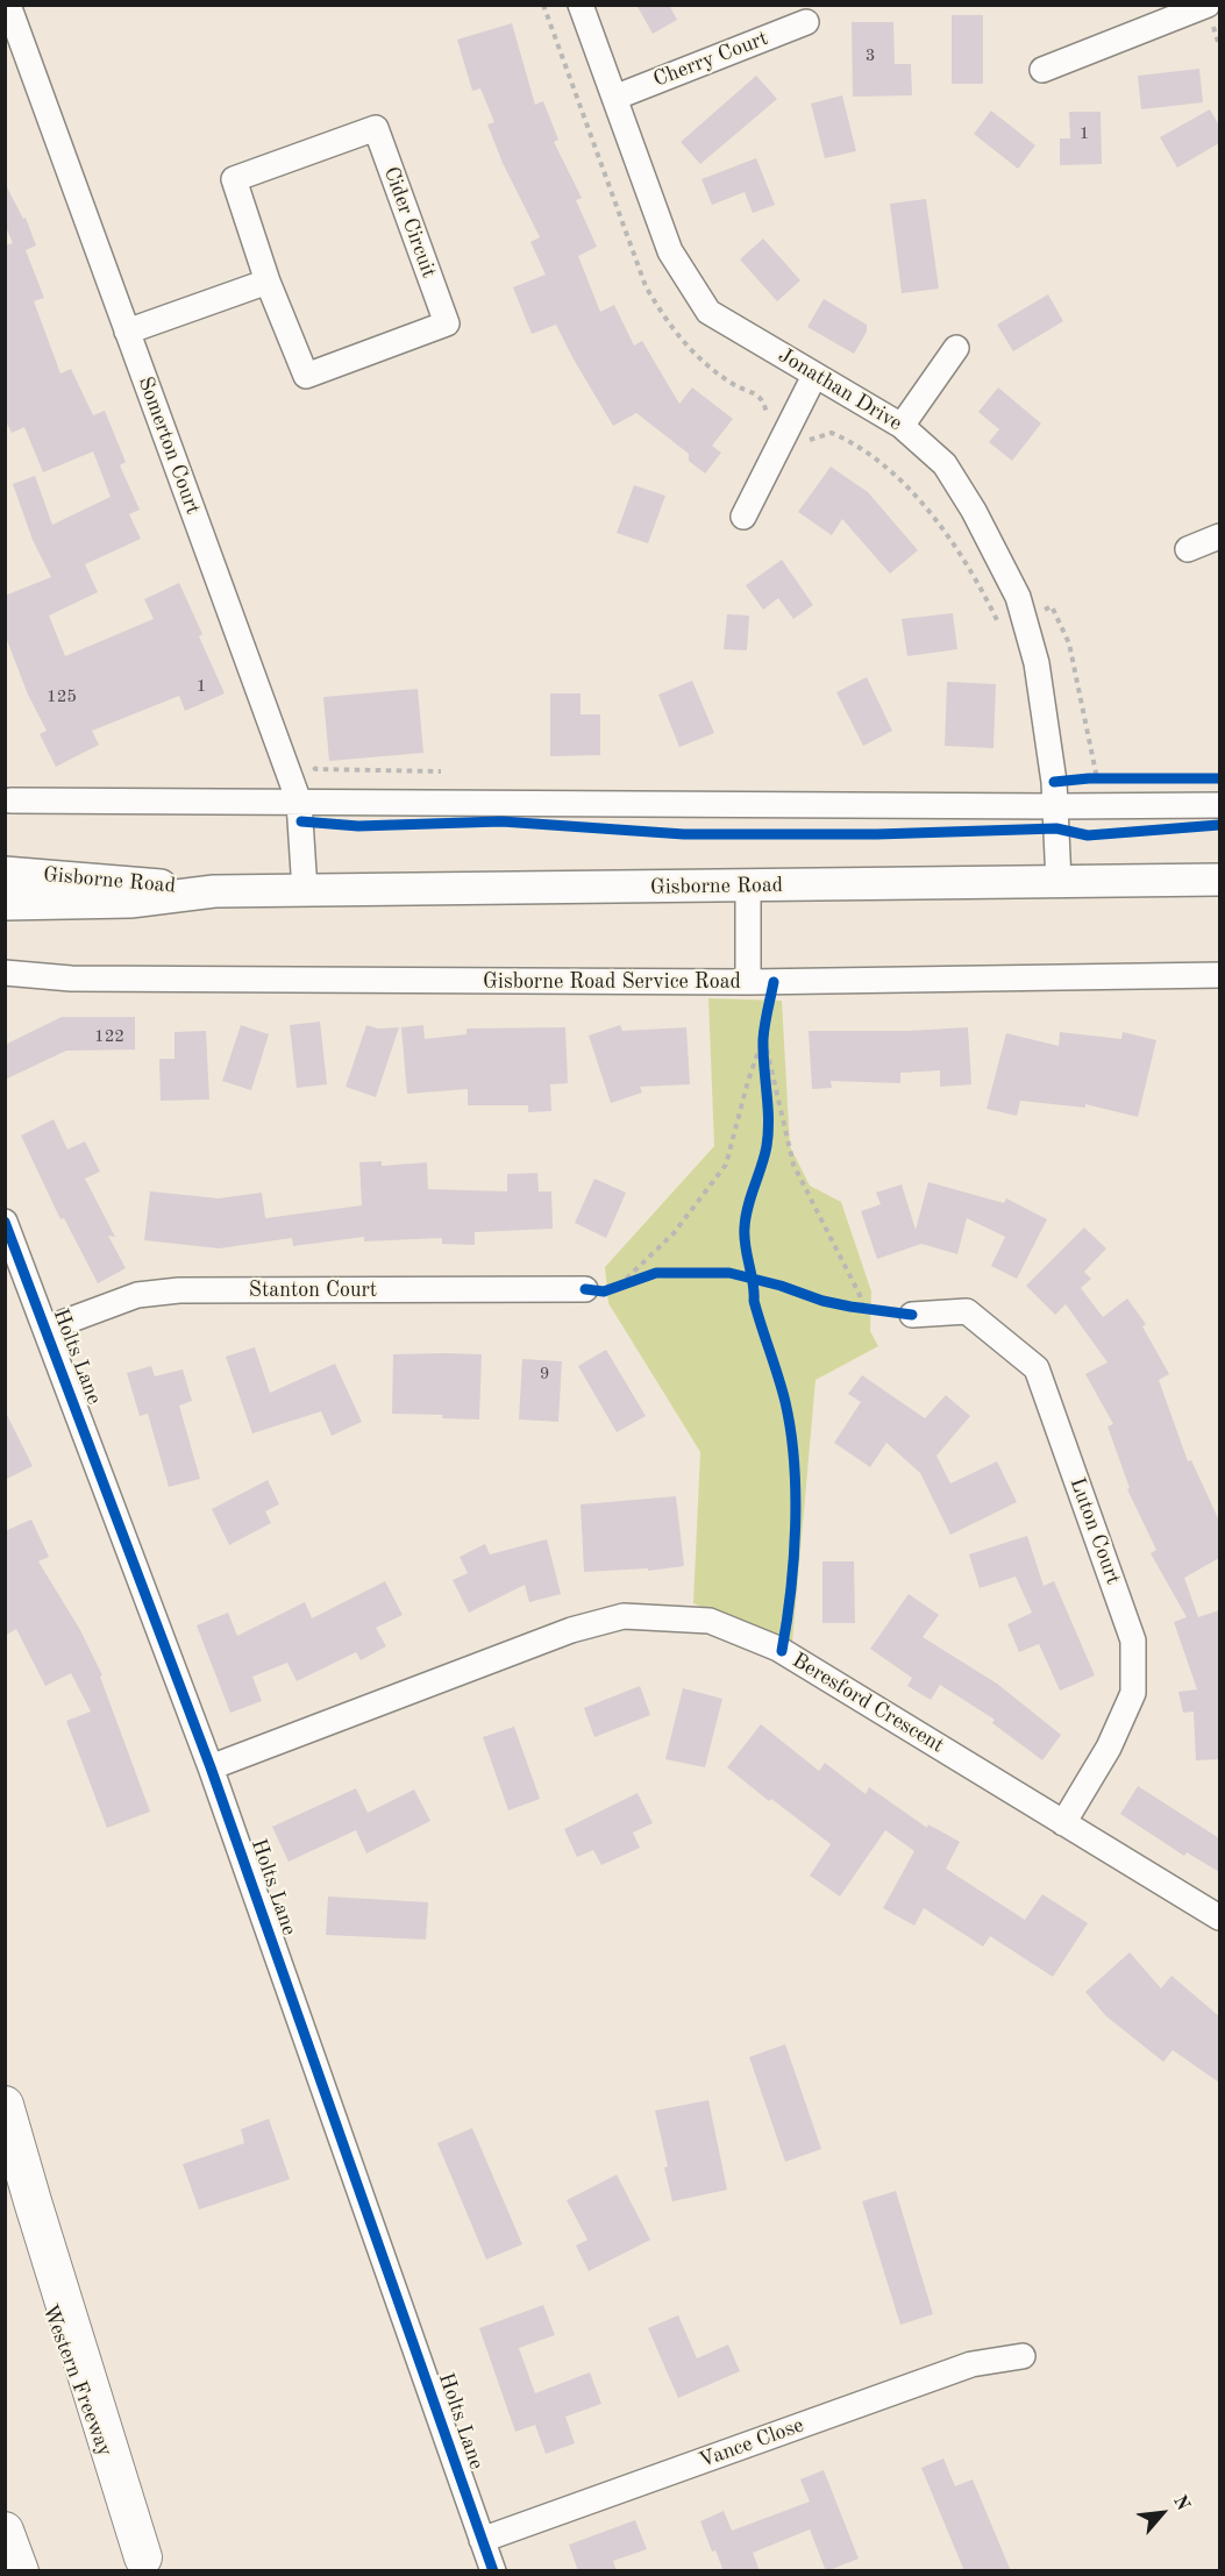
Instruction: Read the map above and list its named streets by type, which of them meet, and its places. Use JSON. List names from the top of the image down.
{
  "streets": {
    "highway": ["Western Freeway"],
    "main road": ["Gisborne Road"],
    "street": [
      "Cherry Court",
      "Cider Circuit",
      "Jonathan Drive",
      "Somerton Court",
      "Gisborne Road Service Road",
      "Stanton Court",
      "Holts Lane",
      "Luton Court",
      "Beresford Crescent",
      "Vance Close"
    ]
  },
  "crossings": [
    ["Cherry Court", "Jonathan Drive"],
    ["Jonathan Drive", "Gisborne Road"],
    ["Somerton Court", "Gisborne Road"],
    ["Stanton Court", "Holts Lane"],
    ["Holts Lane", "Beresford Crescent"],
    ["Holts Lane", "Vance Close"],
    ["Luton Court", "Beresford Crescent"]
  ],
  "house_numbers": [
    "3",
    "1",
    "1",
    "125",
    "122",
    "9"
  ],
  "north": "top right"
}
